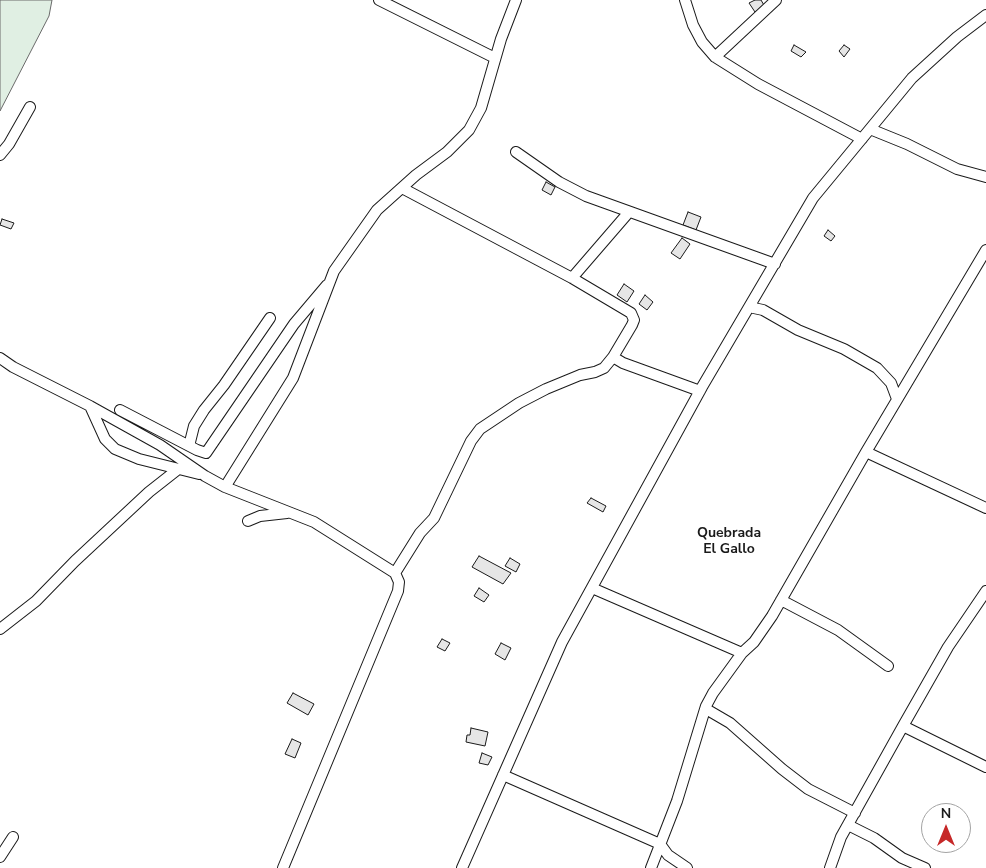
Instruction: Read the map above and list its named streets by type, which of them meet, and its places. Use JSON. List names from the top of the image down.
{
  "districts": ["Quebrada El Gallo"],
  "north": "top"
}
